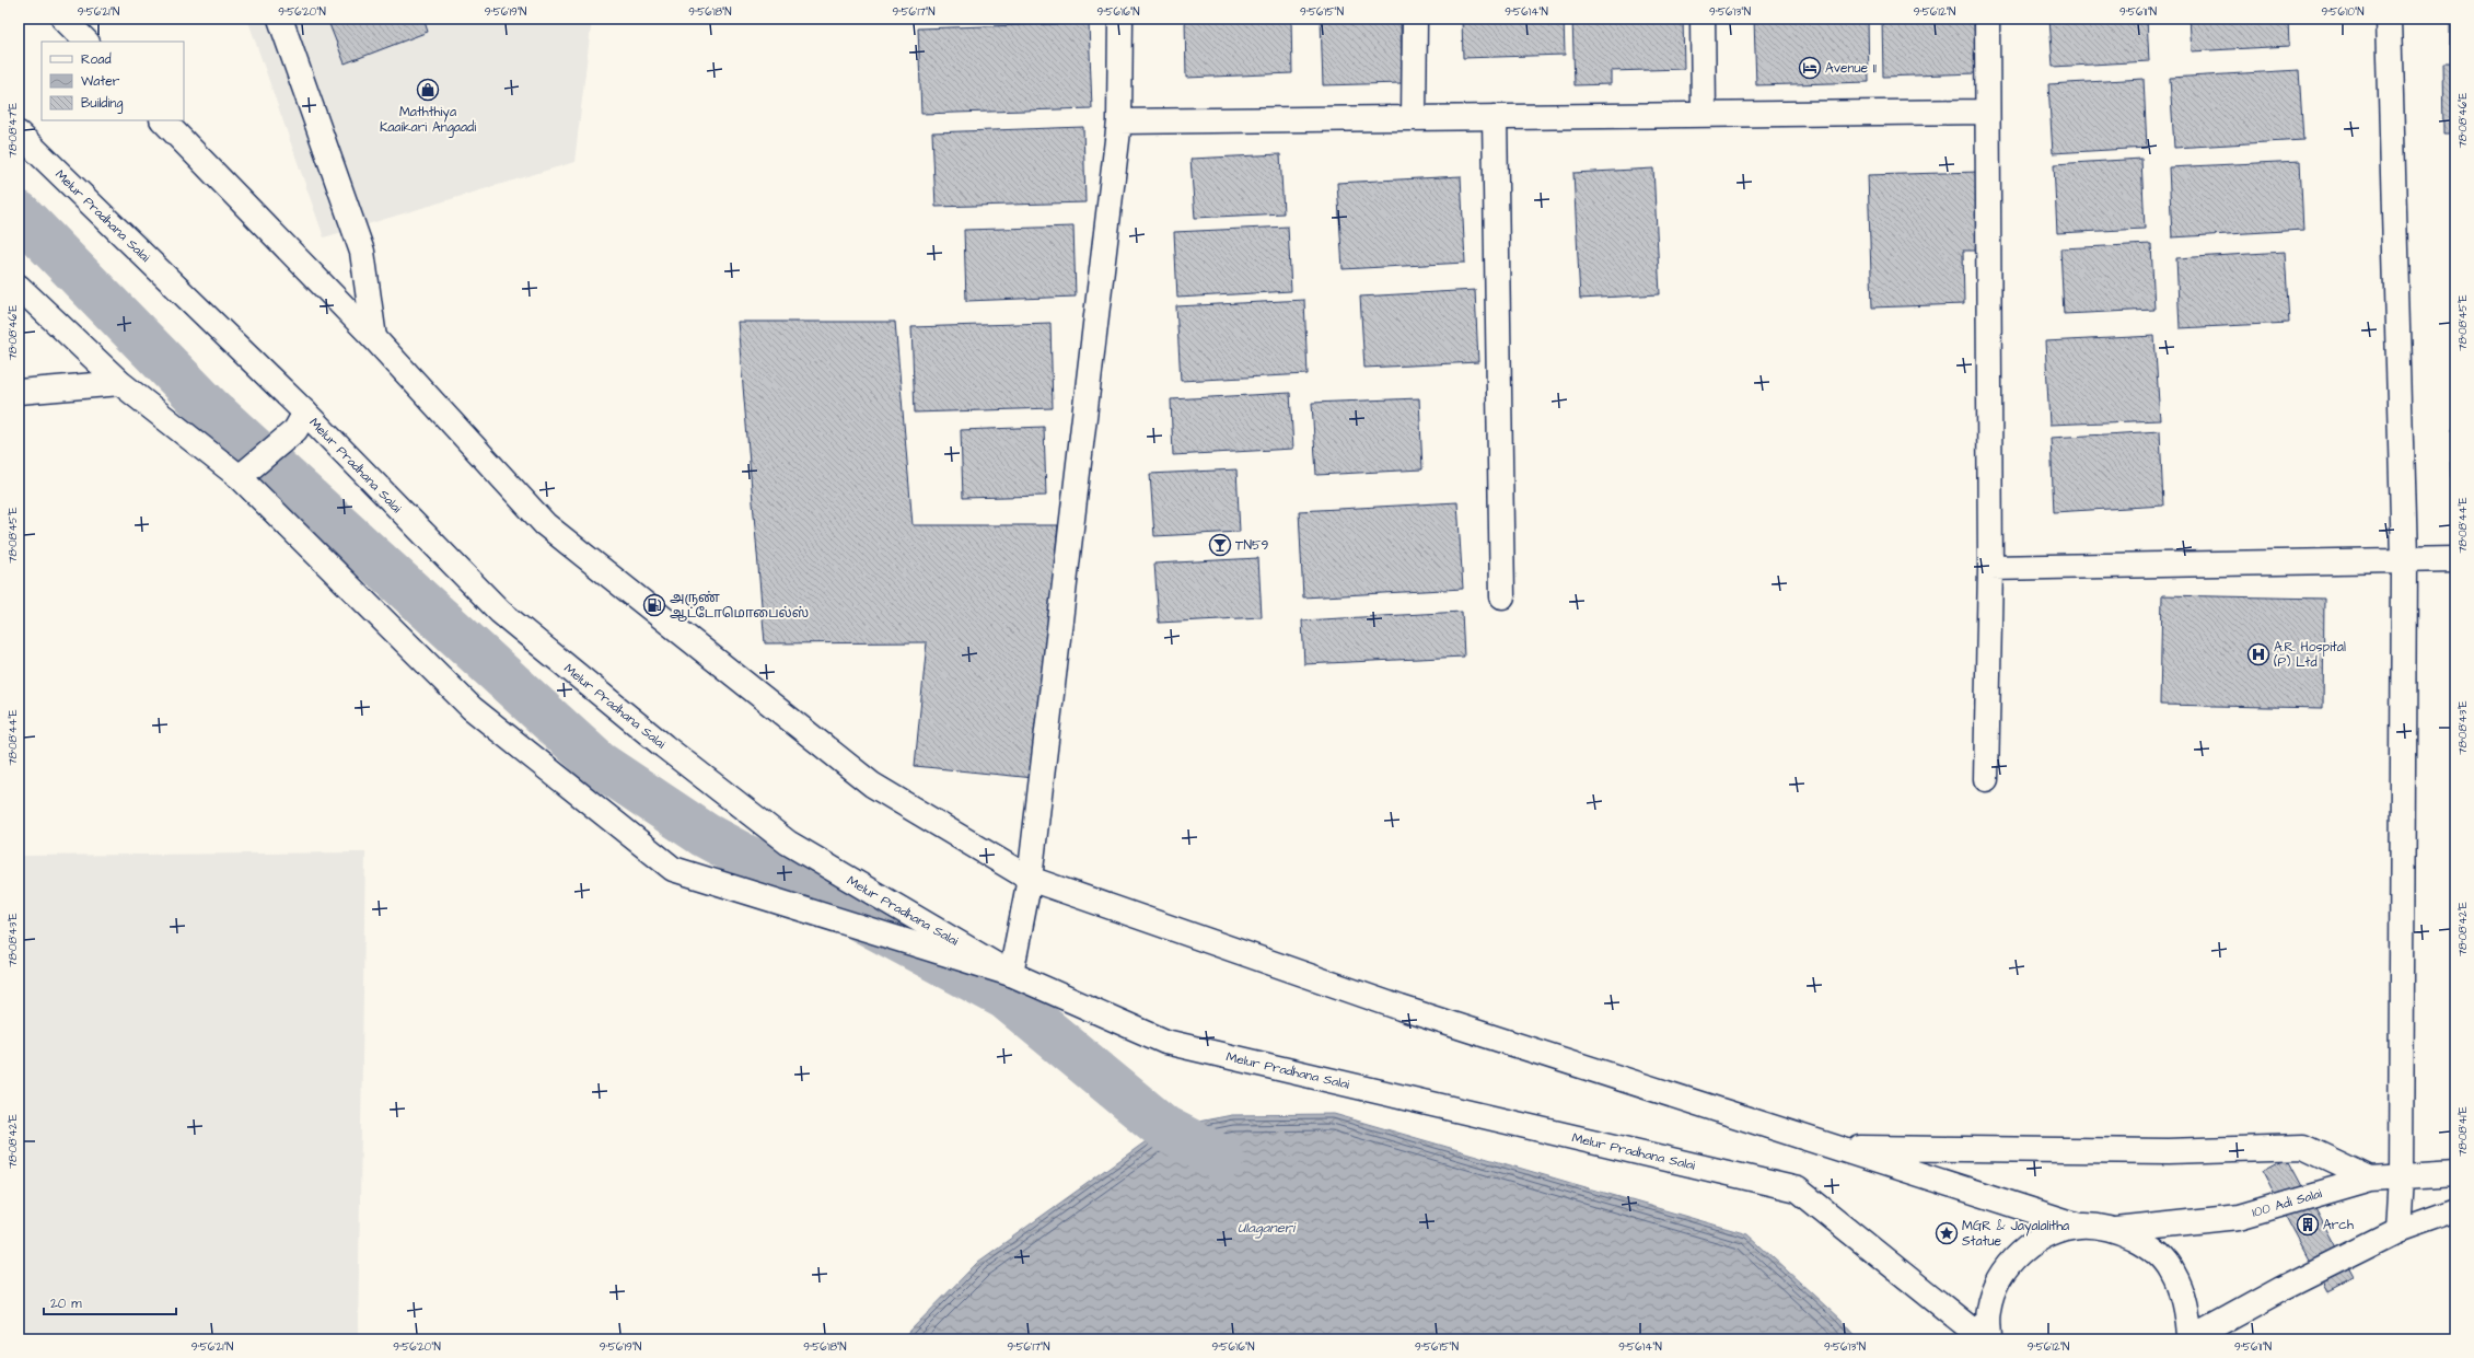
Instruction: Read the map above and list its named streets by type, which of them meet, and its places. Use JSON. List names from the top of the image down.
{
  "streets": {
    "street": ["Melur Pradhana Salai", "100 Adi Salai"]
  },
  "water": ["Ulaganeri"],
  "places": {
    "hotel": ["Avenue 11"],
    "shop": ["Maththiya Kaaikari Angaadi"],
    "bar": ["TN59"],
    "fuel station": ["அருண் ஆட்டோமொபைல்ஸ்"],
    "hospital": ["A.R. Hospital (P) Ltd"],
    "building": ["Arch"],
    "place": ["MGR & Jayalalitha Statue"]
  },
  "legend": ["Road", "Water", "Building"],
  "scale_bar": "20 m",
  "coordinates": [
    "9°56'21\"N",
    "9°56'20\"N",
    "9°56'19\"N",
    "9°56'18\"N",
    "9°56'17\"N",
    "9°56'16\"N",
    "9°56'15\"N",
    "9°56'14\"N",
    "9°56'13\"N",
    "9°56'12\"N",
    "9°56'11\"N",
    "9°56'10\"N",
    "78°08'46\"E",
    "78°08'47\"E",
    "78°08'45\"E",
    "78°08'44\"E",
    "78°08'43\"E",
    "78°08'42\"E",
    "78°08'41\"E"
  ]
}
